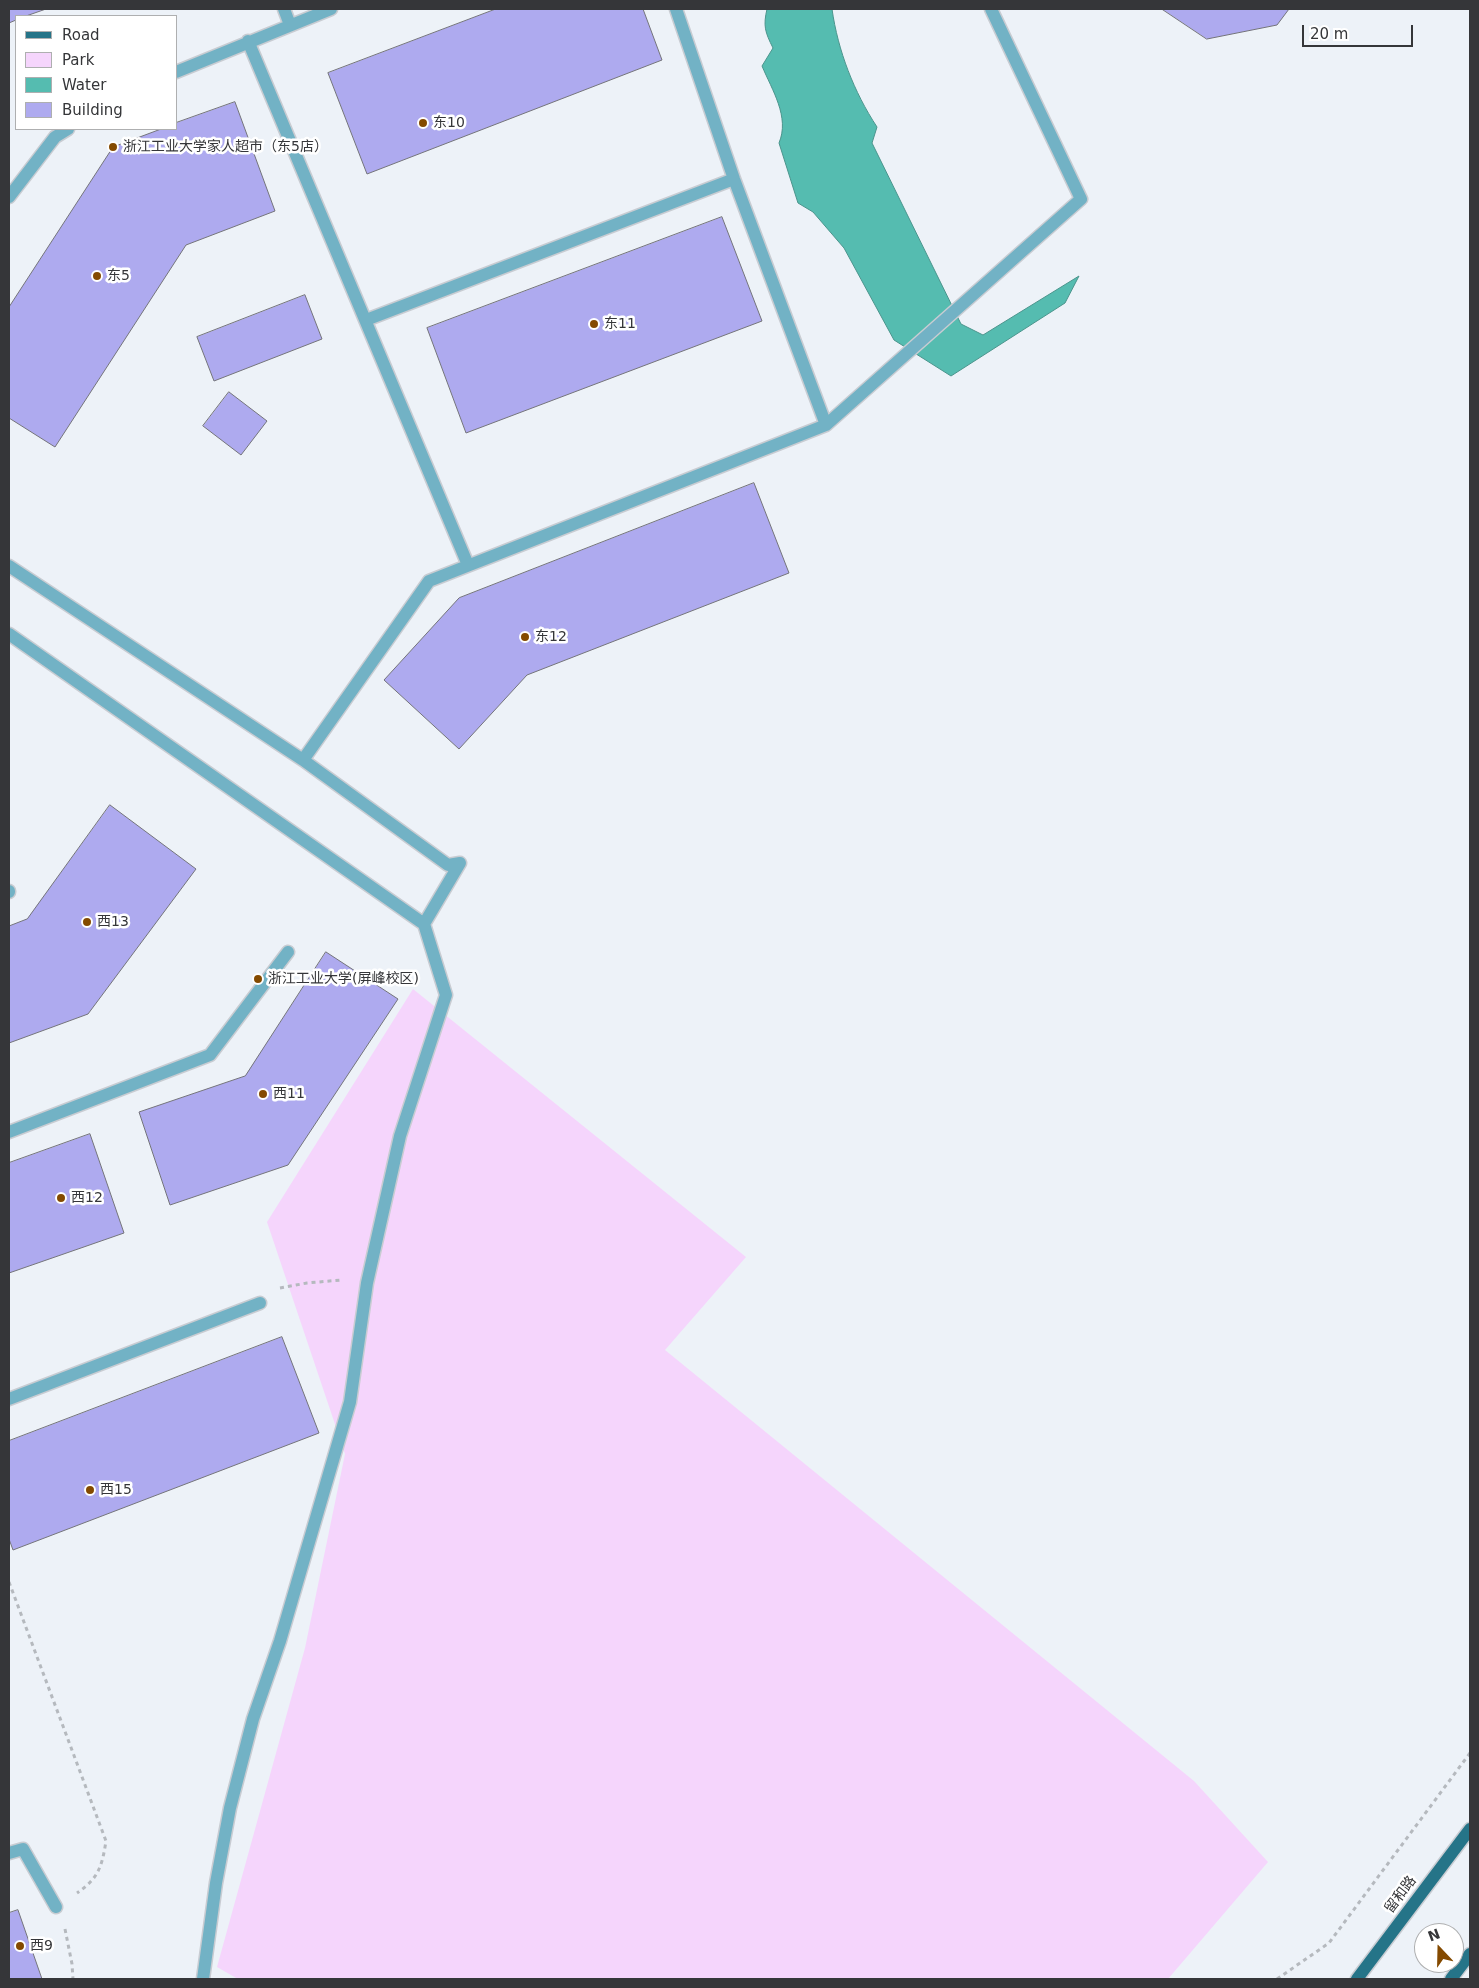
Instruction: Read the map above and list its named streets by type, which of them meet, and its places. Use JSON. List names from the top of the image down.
{
  "streets": {
    "main road": ["留和路"]
  },
  "places": [
    "东10",
    "浙江工业大学家人超市（东5店）",
    "东5",
    "东11",
    "东12",
    "西13",
    "浙江工业大学(屏峰校区)",
    "西11",
    "西12",
    "西15",
    "西9"
  ],
  "legend": [
    "Road",
    "Park",
    "Water",
    "Building"
  ],
  "scale_bar": "20 m",
  "north": "top"
}
